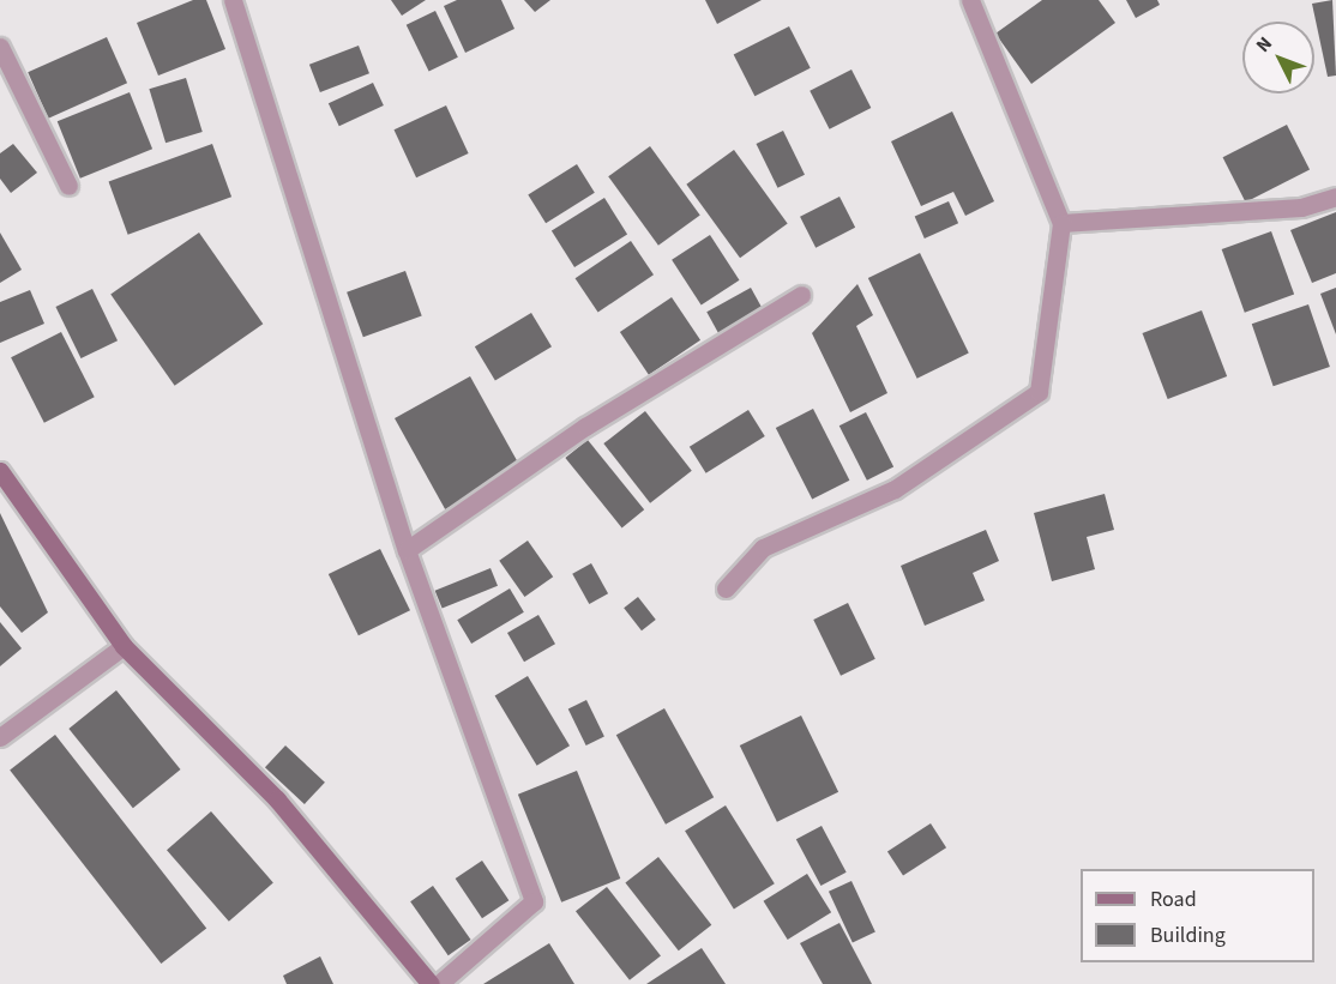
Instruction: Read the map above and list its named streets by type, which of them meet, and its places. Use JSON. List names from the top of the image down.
{
  "legend": ["Road", "Building"],
  "north": "top left"
}
